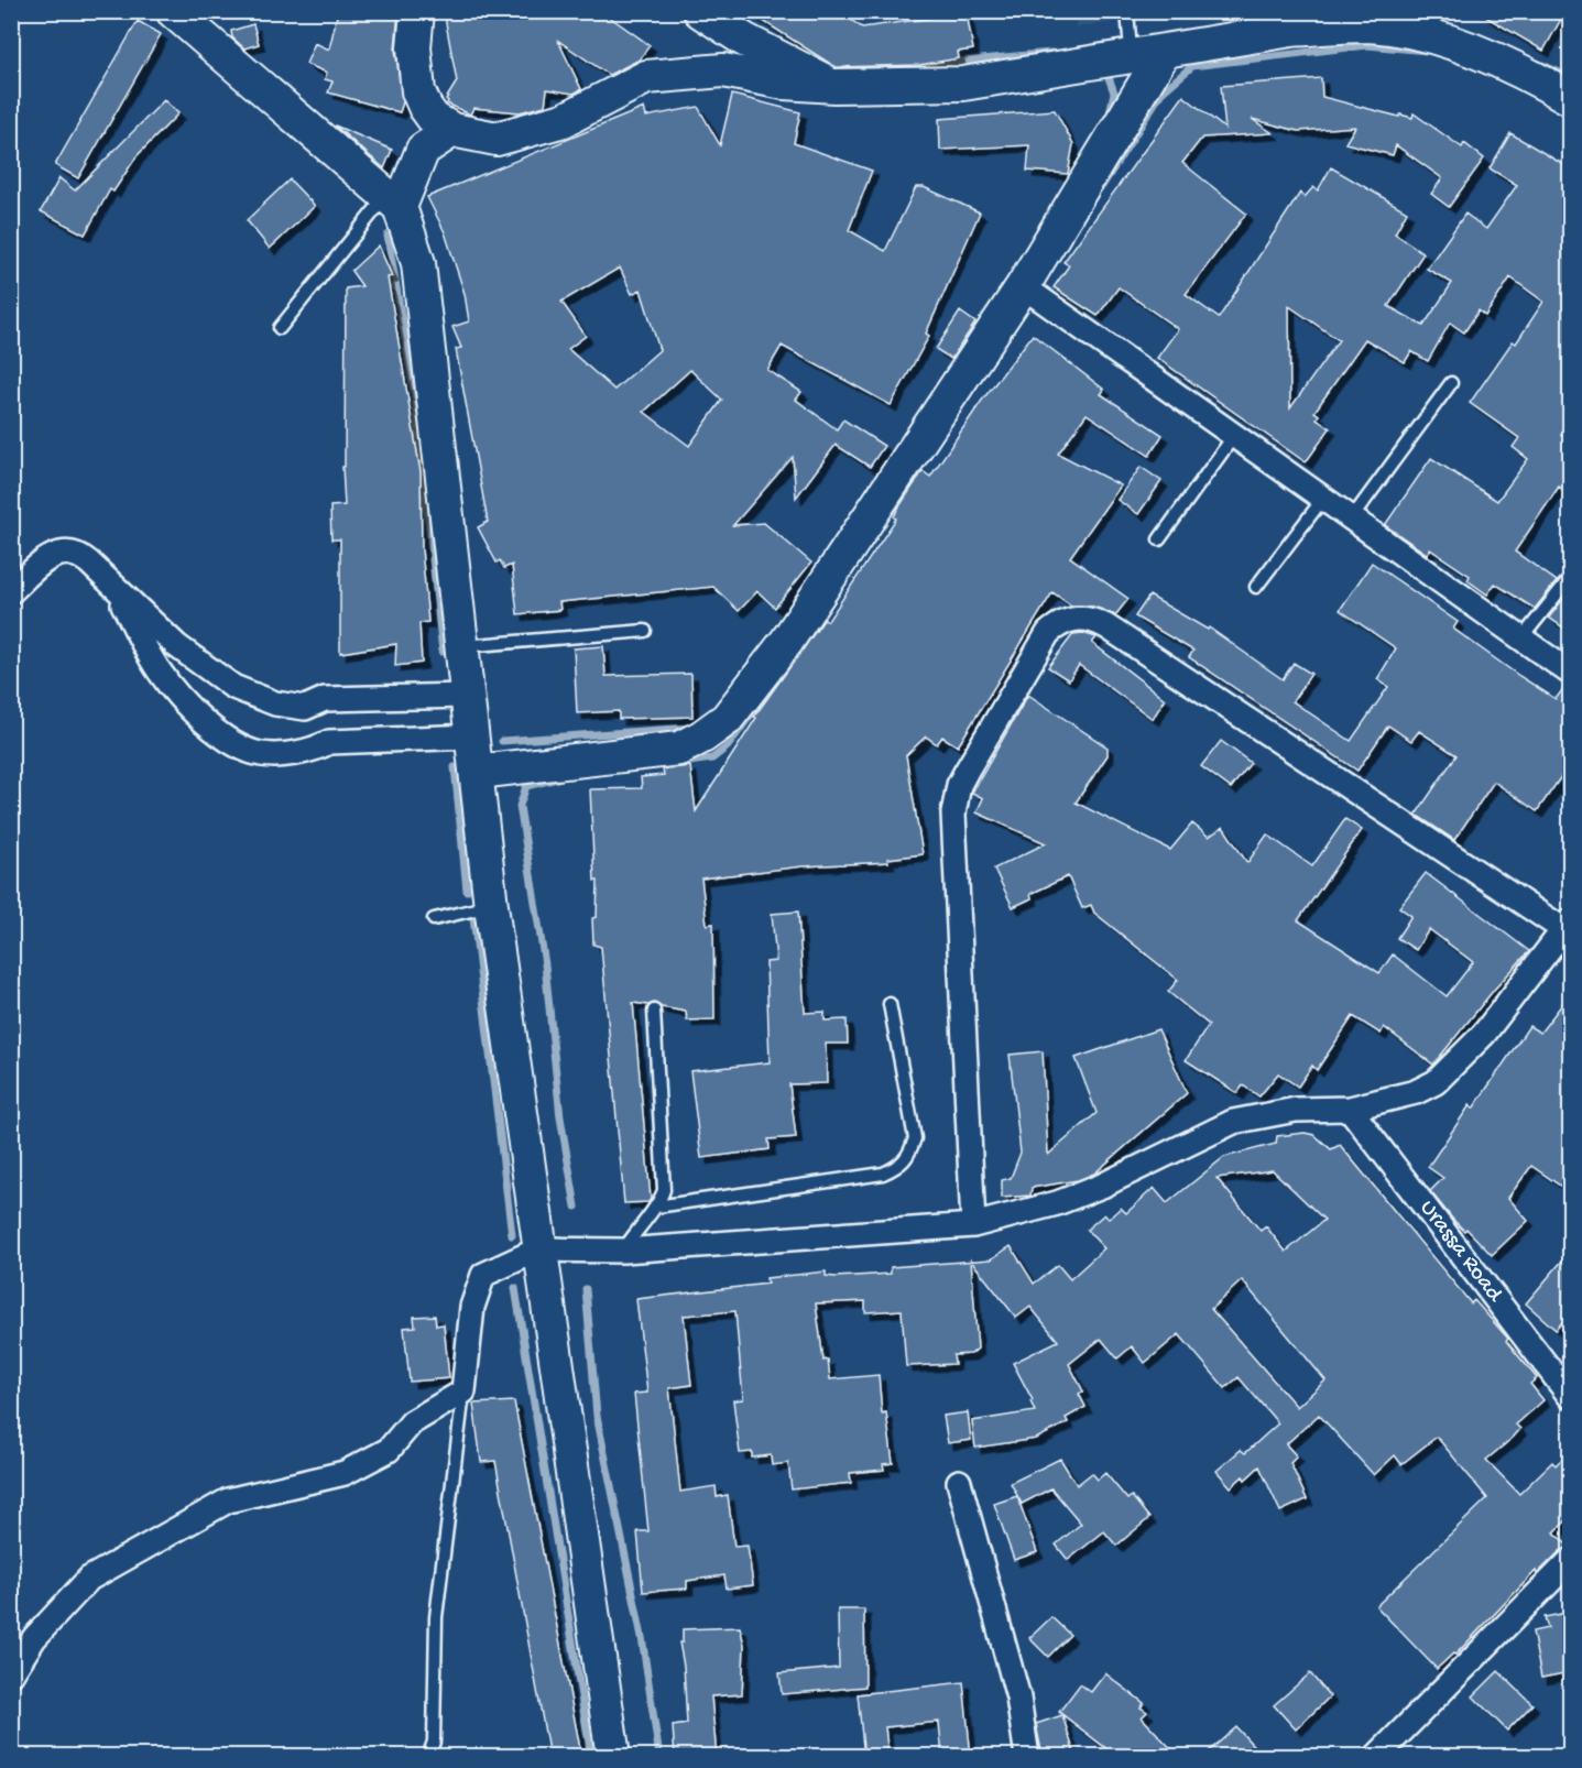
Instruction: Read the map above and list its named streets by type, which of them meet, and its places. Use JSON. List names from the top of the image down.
{
  "streets": {
    "street": ["Urassa Road"]
  }
}
